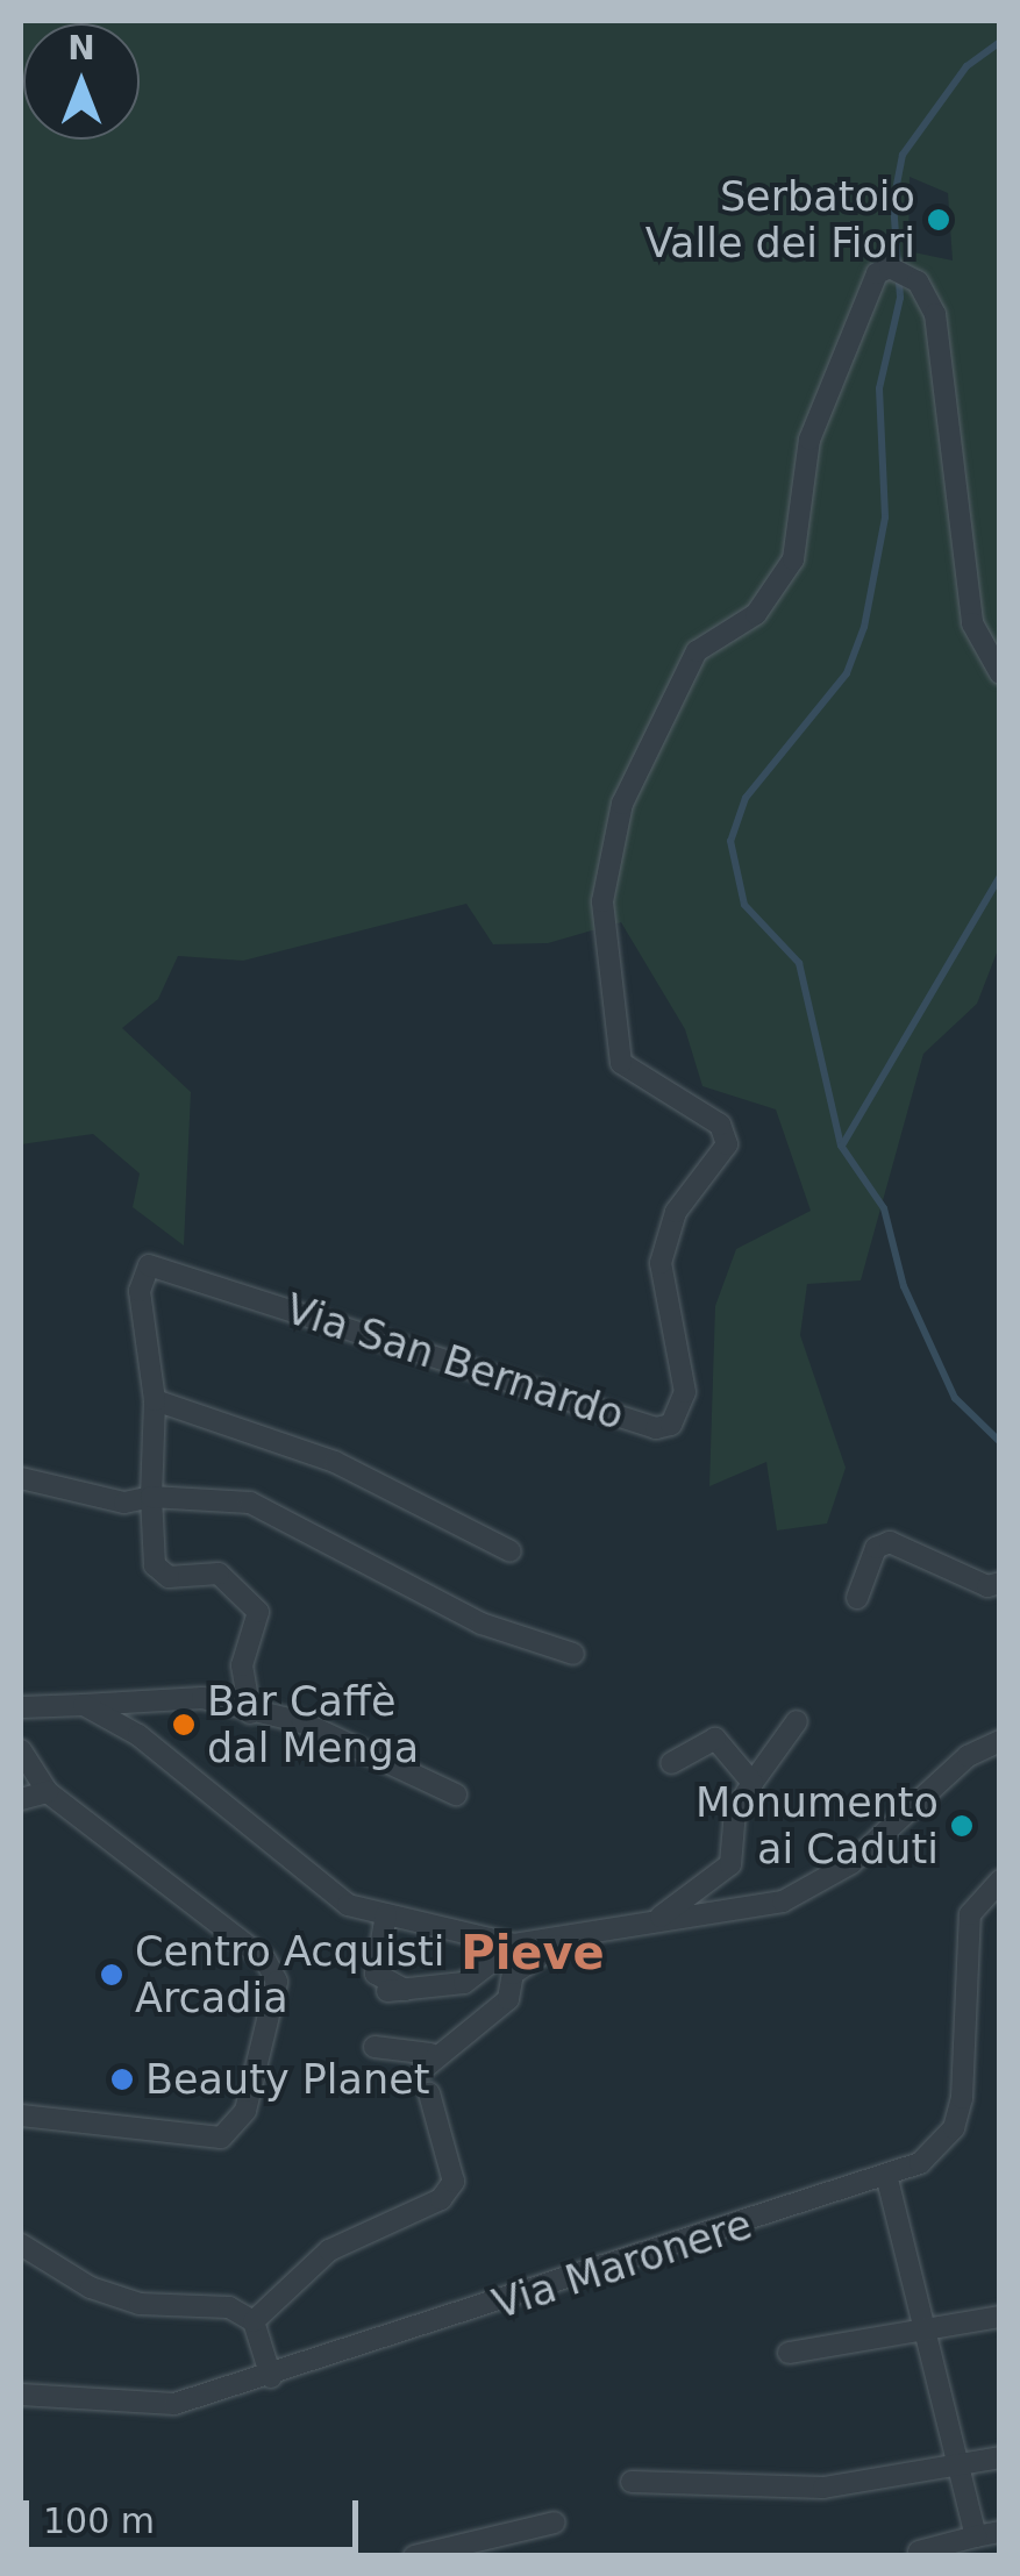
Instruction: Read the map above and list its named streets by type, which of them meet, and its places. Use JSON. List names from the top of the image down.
{
  "streets": {
    "street": ["Via San Bernardo", "Via Maronere"]
  },
  "districts": ["Pieve"],
  "places": [
    "Serbatoio Valle dei Fiori",
    "Bar Caffè dal Menga",
    "Monumento ai Caduti",
    "Centro Acquisti Arcadia",
    "Beauty Planet"
  ],
  "scale_bar": "100 m",
  "north": "top"
}
